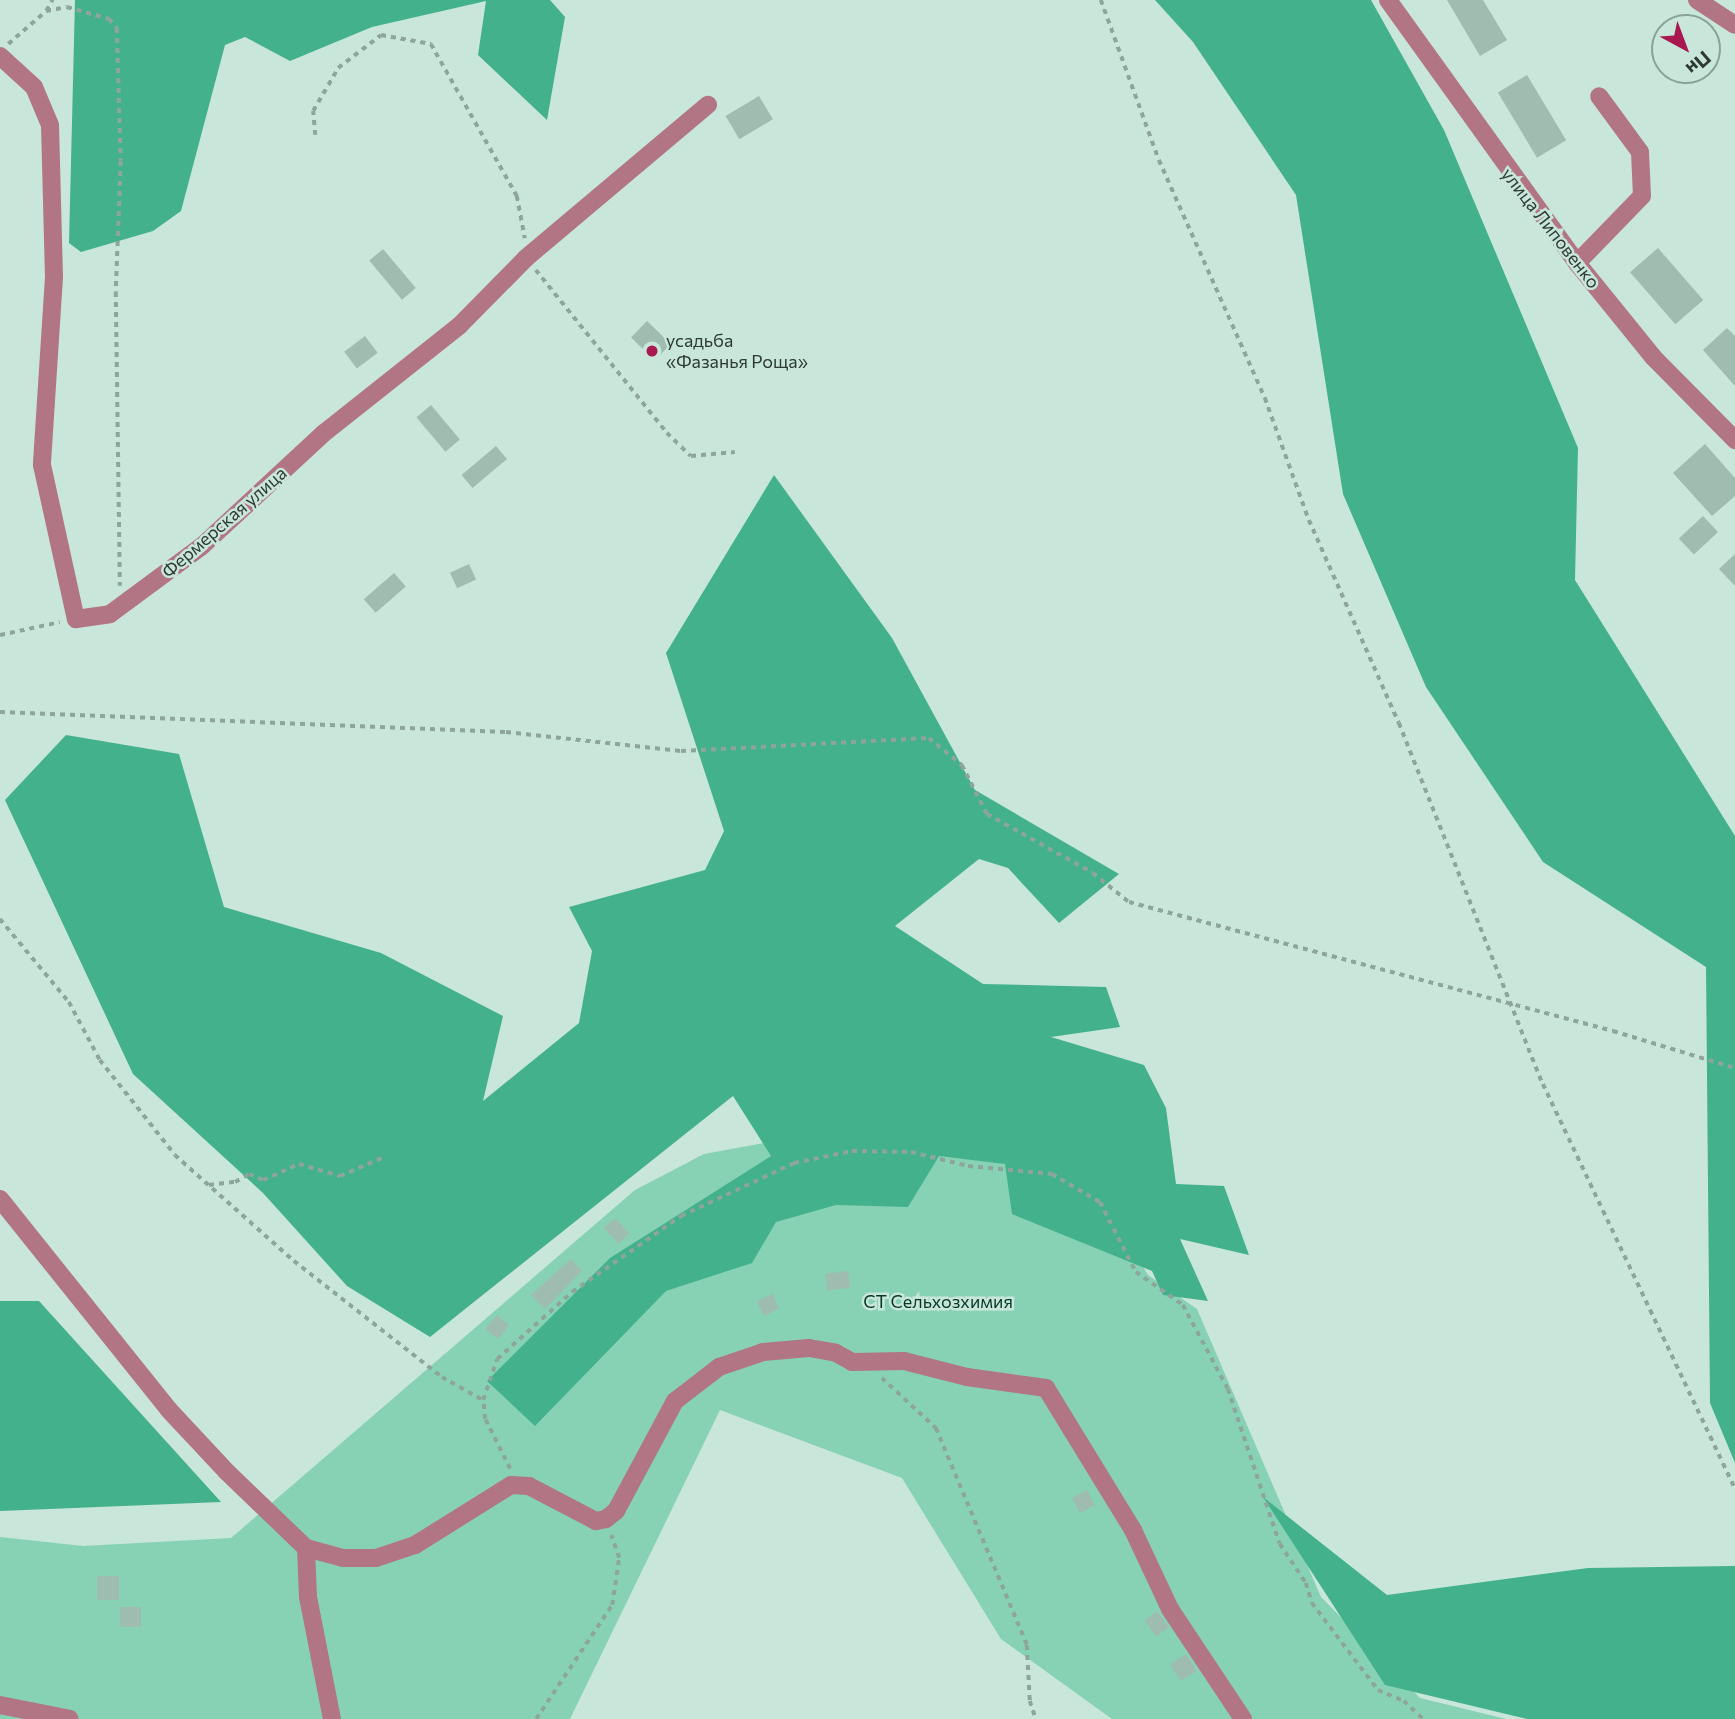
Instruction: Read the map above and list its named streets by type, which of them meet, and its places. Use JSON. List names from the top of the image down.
{
  "streets": {
    "street": ["улица Липовенко", "Фермерская улица"]
  },
  "parks": ["СТ Сельхозхимия"],
  "places": ["усадьба «Фазанья Роща»"],
  "north": "bottom right"
}
